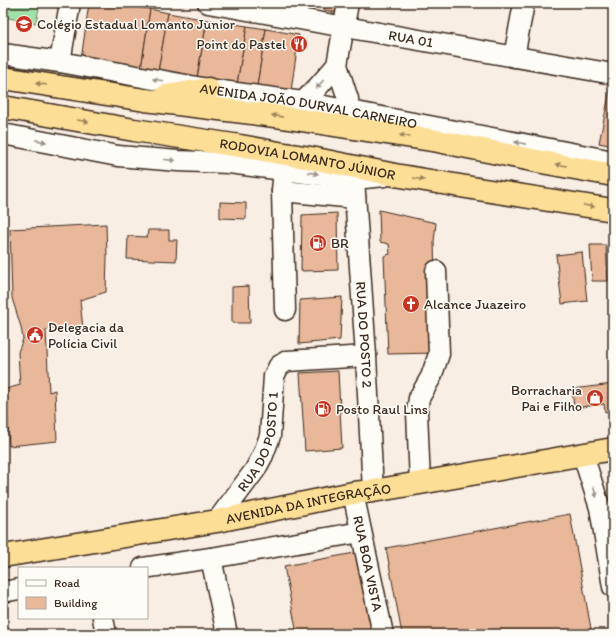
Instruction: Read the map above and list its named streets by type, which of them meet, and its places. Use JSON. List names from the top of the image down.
{
  "streets": {
    "highway": ["RODOVIA LOMANTO JÚNIOR", "AVENIDA DA INTEGRAÇÃO"],
    "street": [
      "RUA 01",
      "AVENIDA JOÃO DURVAL CARNEIRO",
      "RUA DO POSTO 2",
      "RUA DO POSTO 1",
      "RUA BOA VISTA"
    ]
  },
  "crossings": [
    ["RUA DO POSTO 2", "RUA DO POSTO 1"],
    ["RUA DO POSTO 2", "AVENIDA DA INTEGRAÇÃO"],
    ["RUA DO POSTO 2", "RUA BOA VISTA"],
    ["RUA DO POSTO 1", "AVENIDA DA INTEGRAÇÃO"],
    ["AVENIDA DA INTEGRAÇÃO", "RUA BOA VISTA"]
  ],
  "places": {
    "school or university": ["Colégio Estadual Lomanto Junior"],
    "restaurant": ["Point do Pastel"],
    "fuel station": ["BR", "Posto Raul Lins"],
    "church": ["Alcance Juazeiro"],
    "public building": ["Delegacia da Polícia Civil"],
    "shop": ["Borracharia Pai e Filho"]
  },
  "legend": ["Road", "Building"]
}
